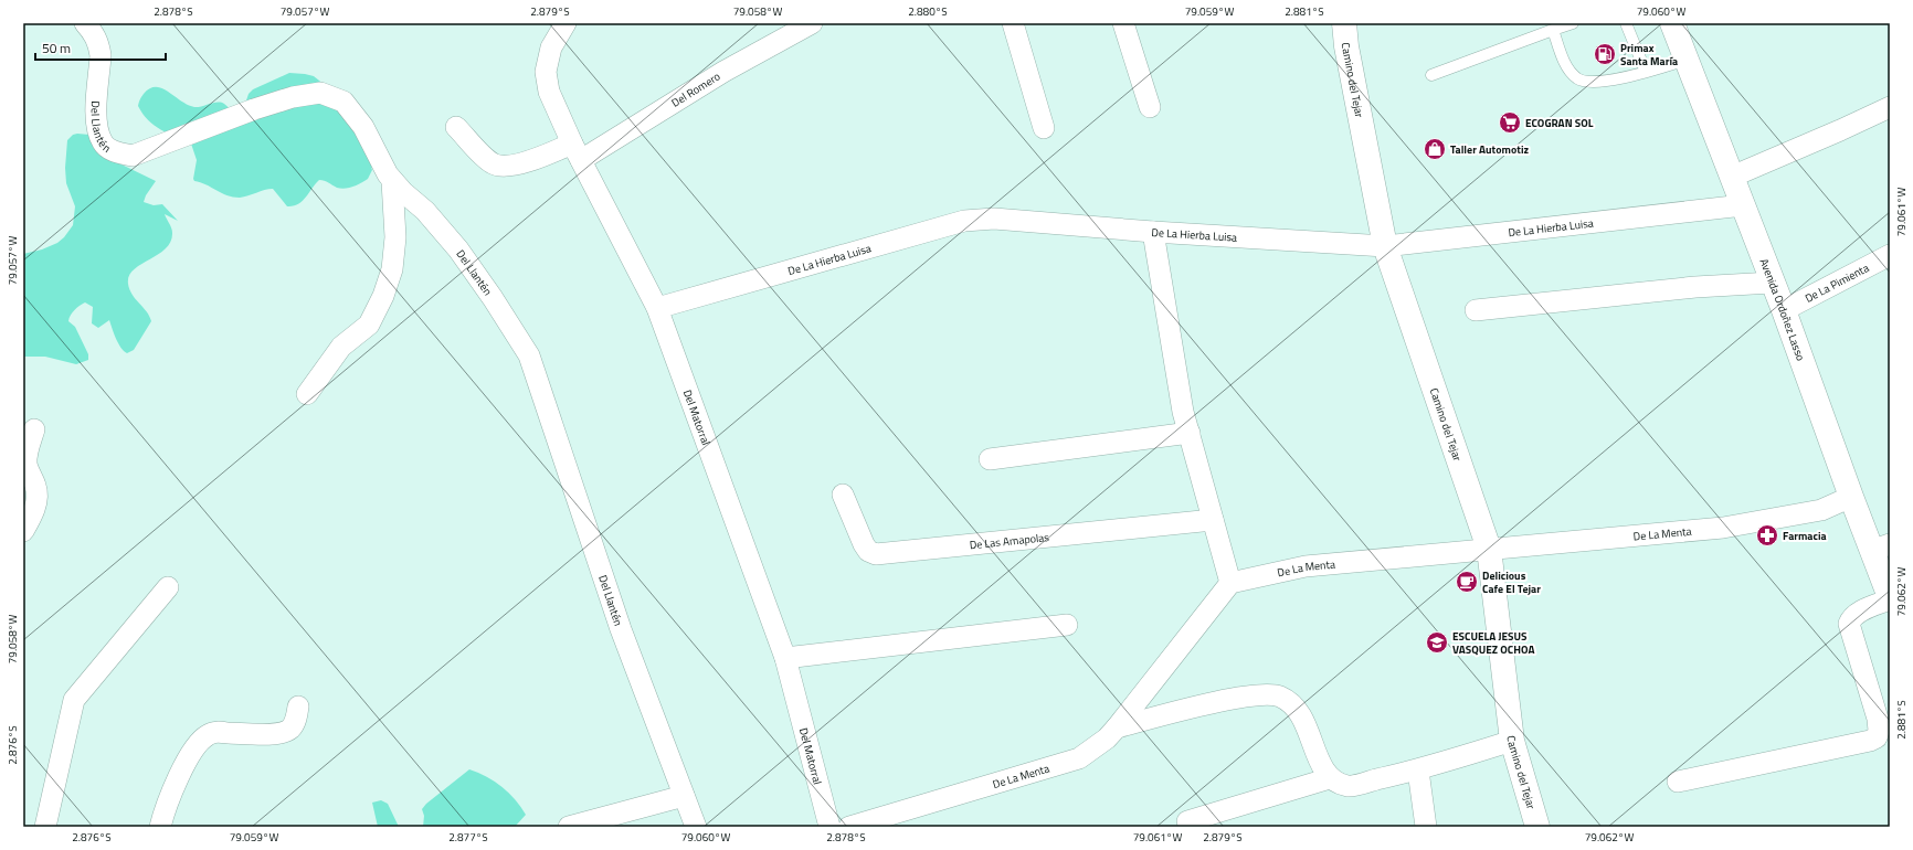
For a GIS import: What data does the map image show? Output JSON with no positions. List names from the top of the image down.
{
  "streets": {
    "street": [
      "Camino del Tejar",
      "Del Romero",
      "Del Llantén",
      "De La Hierba Luisa",
      "De La Pimienta",
      "Avenida Ordoñez Lasso",
      "Del Matorral",
      "De La Menta",
      "De Las Amapolas"
    ]
  },
  "crossings": [
    ["Camino del Tejar", "De La Hierba Luisa"],
    ["Camino del Tejar", "De La Menta"],
    ["Del Romero", "Del Matorral"],
    ["De La Hierba Luisa", "Avenida Ordoñez Lasso"],
    ["De La Hierba Luisa", "Del Matorral"],
    ["De La Pimienta", "Avenida Ordoñez Lasso"],
    ["Avenida Ordoñez Lasso", "De La Menta"]
  ],
  "places": {
    "fuel station": ["Primax Santa María"],
    "supermarket": ["ECOGRAN SOL"],
    "shop": ["Taller Automotiz"],
    "pharmacy": ["Farmacia"],
    "cafe": ["Delicious Cafe El Tejar"],
    "school or university": ["ESCUELA JESUS VASQUEZ OCHOA"]
  },
  "scale_bar": "50 m",
  "coordinates": [
    "2.878°S",
    "79.057°W",
    "2.879°S",
    "79.058°W",
    "2.880°S",
    "79.059°W",
    "2.881°S",
    "79.060°W",
    "79.061°W",
    "79.062°W",
    "2.876°S",
    "2.877°S"
  ]
}
